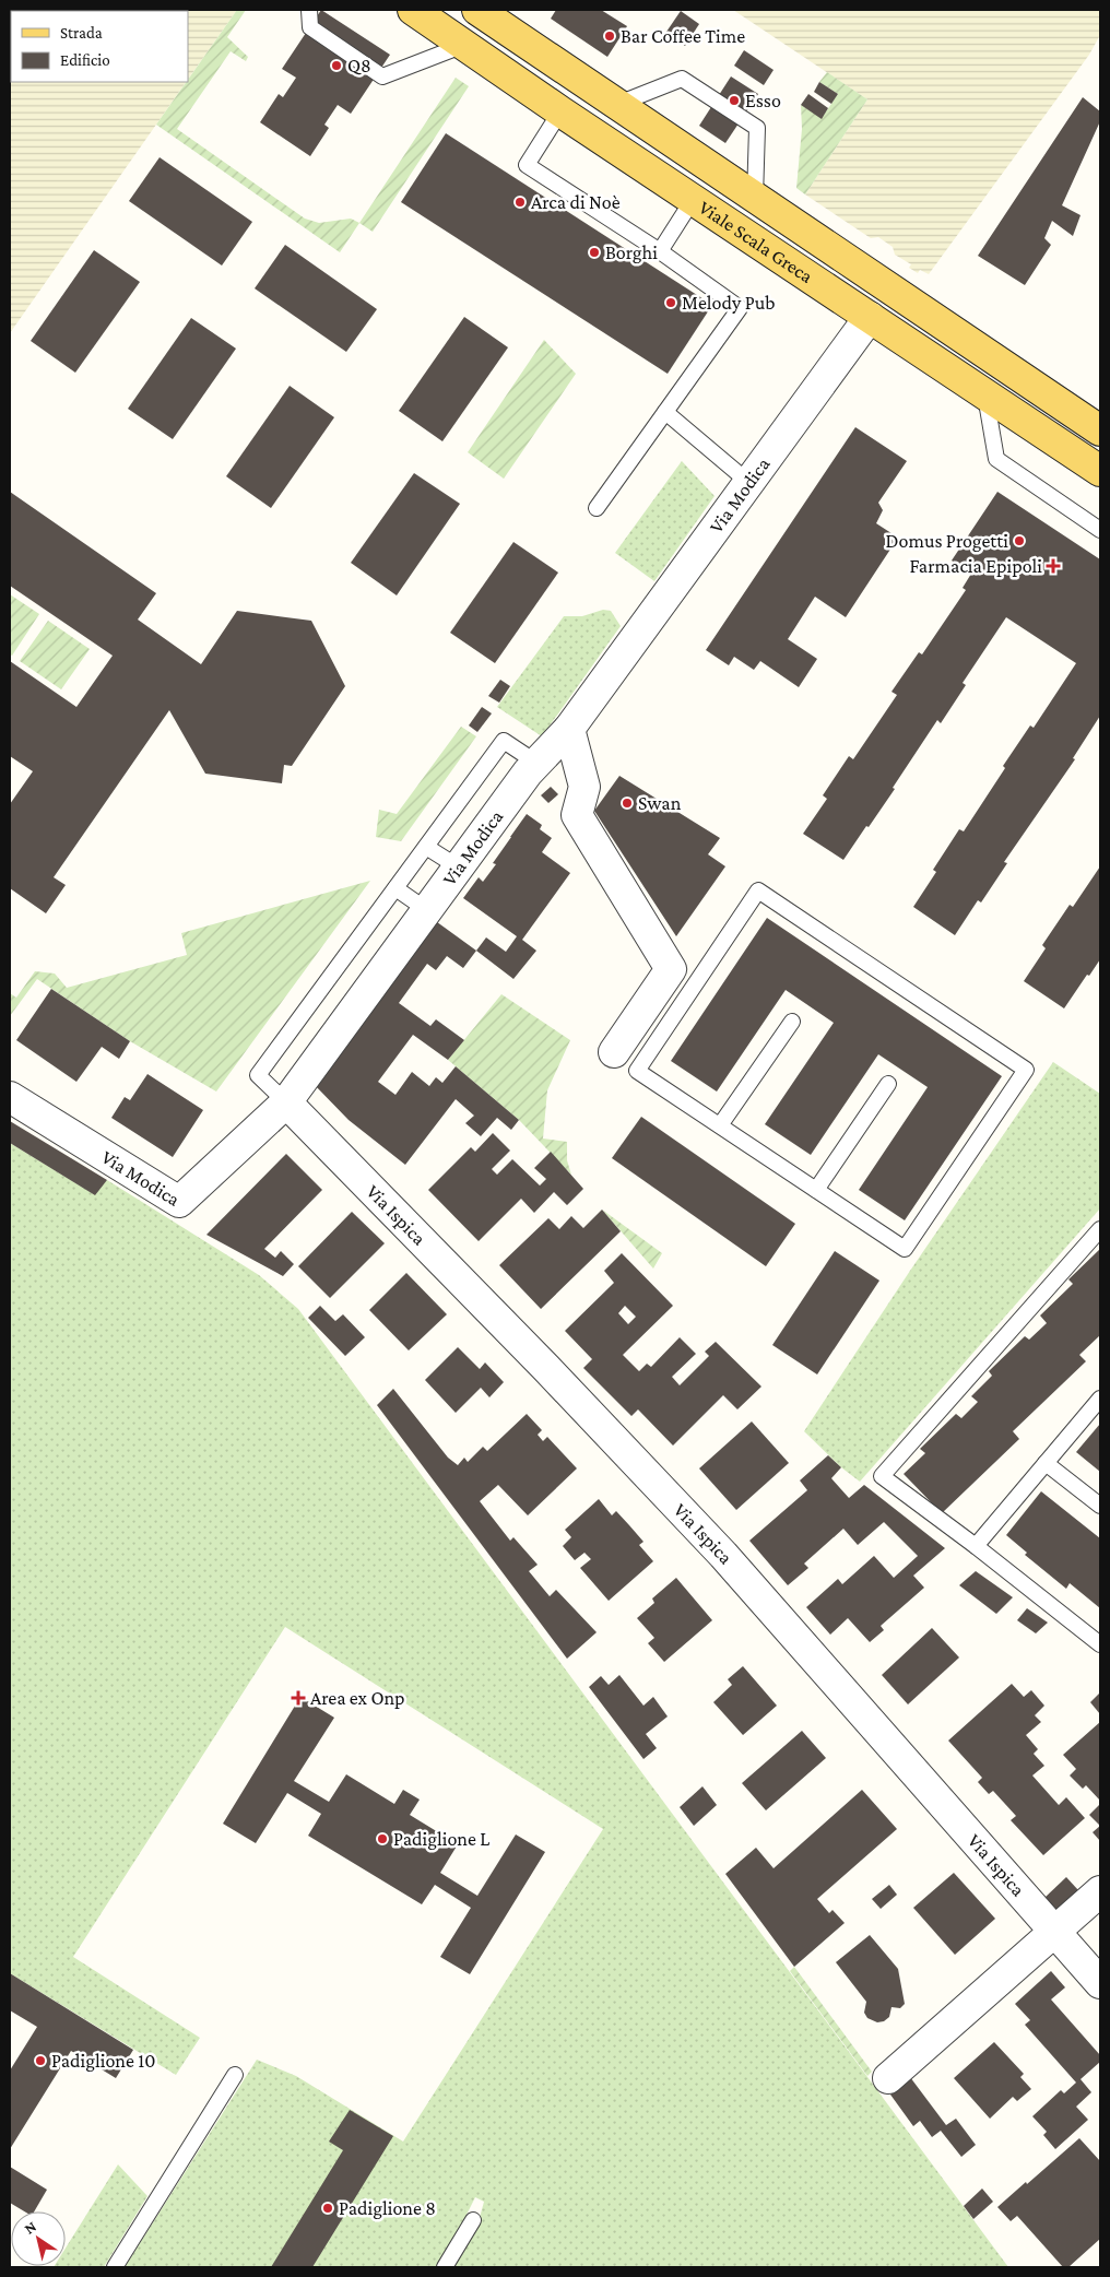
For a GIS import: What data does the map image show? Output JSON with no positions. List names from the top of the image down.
{
  "streets": {
    "main road": ["Viale Scala Greca"],
    "street": ["Via Modica", "Via Ispica"]
  },
  "crossings": [
    ["Viale Scala Greca", "Via Modica"],
    ["Via Modica", "Via Ispica"]
  ],
  "places": {
    "other": [
      "Bar Coffee Time",
      "Q8",
      "Esso",
      "Arca di Noè",
      "Borghi",
      "Melody Pub",
      "Domus Progetti",
      "Swan",
      "Padiglione L",
      "Padiglione 10",
      "Padiglione 8"
    ],
    "health": ["Farmacia Epipoli", "Area ex Onp"]
  },
  "legend": ["Strada", "Edificio"],
  "north": "top left"
}
